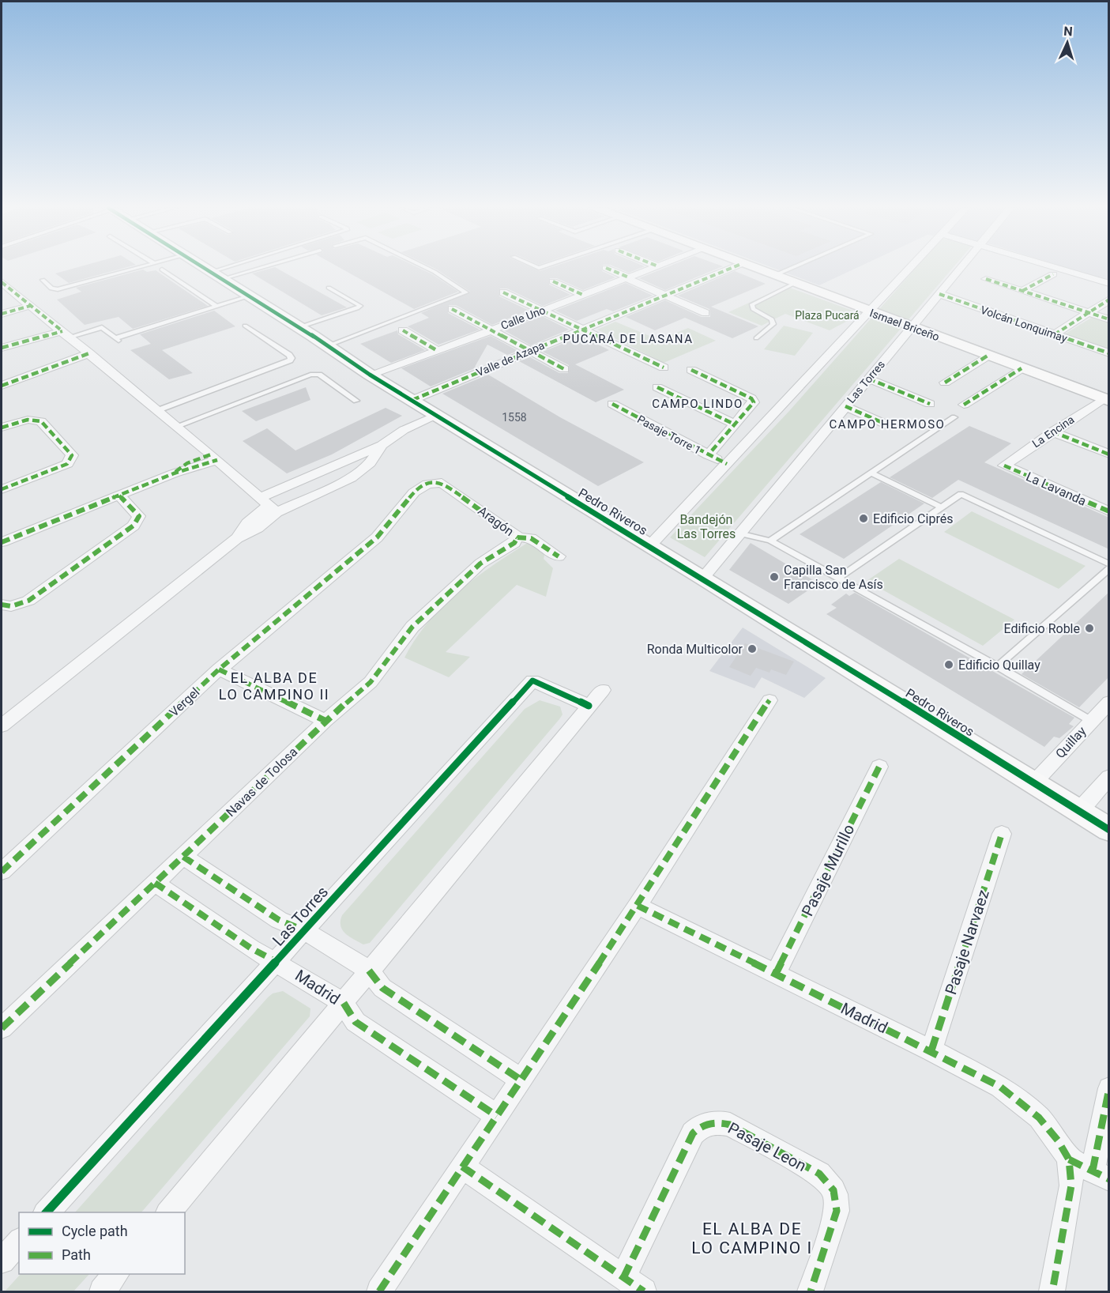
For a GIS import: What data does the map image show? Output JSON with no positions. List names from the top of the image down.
{
  "streets": {
    "street": [
      "Calle Uno",
      "Volcán Lonquimay",
      "Ismael Briceño",
      "Valle de Azapa",
      "Las Torres",
      "La Encina",
      "Pasaje Torre 1",
      "La Lavanda",
      "Pedro Riveros",
      "Aragón",
      "Vergel",
      "Quillay",
      "Navas de Tolosa",
      "Pasaje Murillo",
      "Pasaje Narvaez",
      "Madrid",
      "Pasaje Leon"
    ]
  },
  "crossings": [
    ["Calle Uno", "Pedro Riveros"],
    ["Volcán Lonquimay", "Las Torres"],
    ["Ismael Briceño", "Las Torres"],
    ["Ismael Briceño", "La Encina"],
    ["Valle de Azapa", "Pedro Riveros"],
    ["Las Torres", "Pedro Riveros"],
    ["Las Torres", "Madrid"],
    ["La Encina", "La Lavanda"],
    ["Pedro Riveros", "Quillay"],
    ["Aragón", "Vergel"],
    ["Aragón", "Navas de Tolosa"],
    ["Navas de Tolosa", "Madrid"],
    ["Pasaje Murillo", "Madrid"],
    ["Pasaje Narvaez", "Madrid"]
  ],
  "districts": [
    "PUCARÁ DE LASANA",
    "CAMPO LINDO",
    "CAMPO HERMOSO",
    "EL ALBA DE LO CAMPINO II",
    "EL ALBA DE LO CAMPINO I"
  ],
  "parks": ["Plaza Pucará", "Bandejón Las Torres"],
  "places": [
    "Edificio Ciprés",
    "Capilla San Francisco de Asís",
    "Edificio Roble",
    "Ronda Multicolor",
    "Edificio Quillay"
  ],
  "house_numbers": ["1558"],
  "legend": ["Cycle path", "Path"],
  "north": "top"
}
